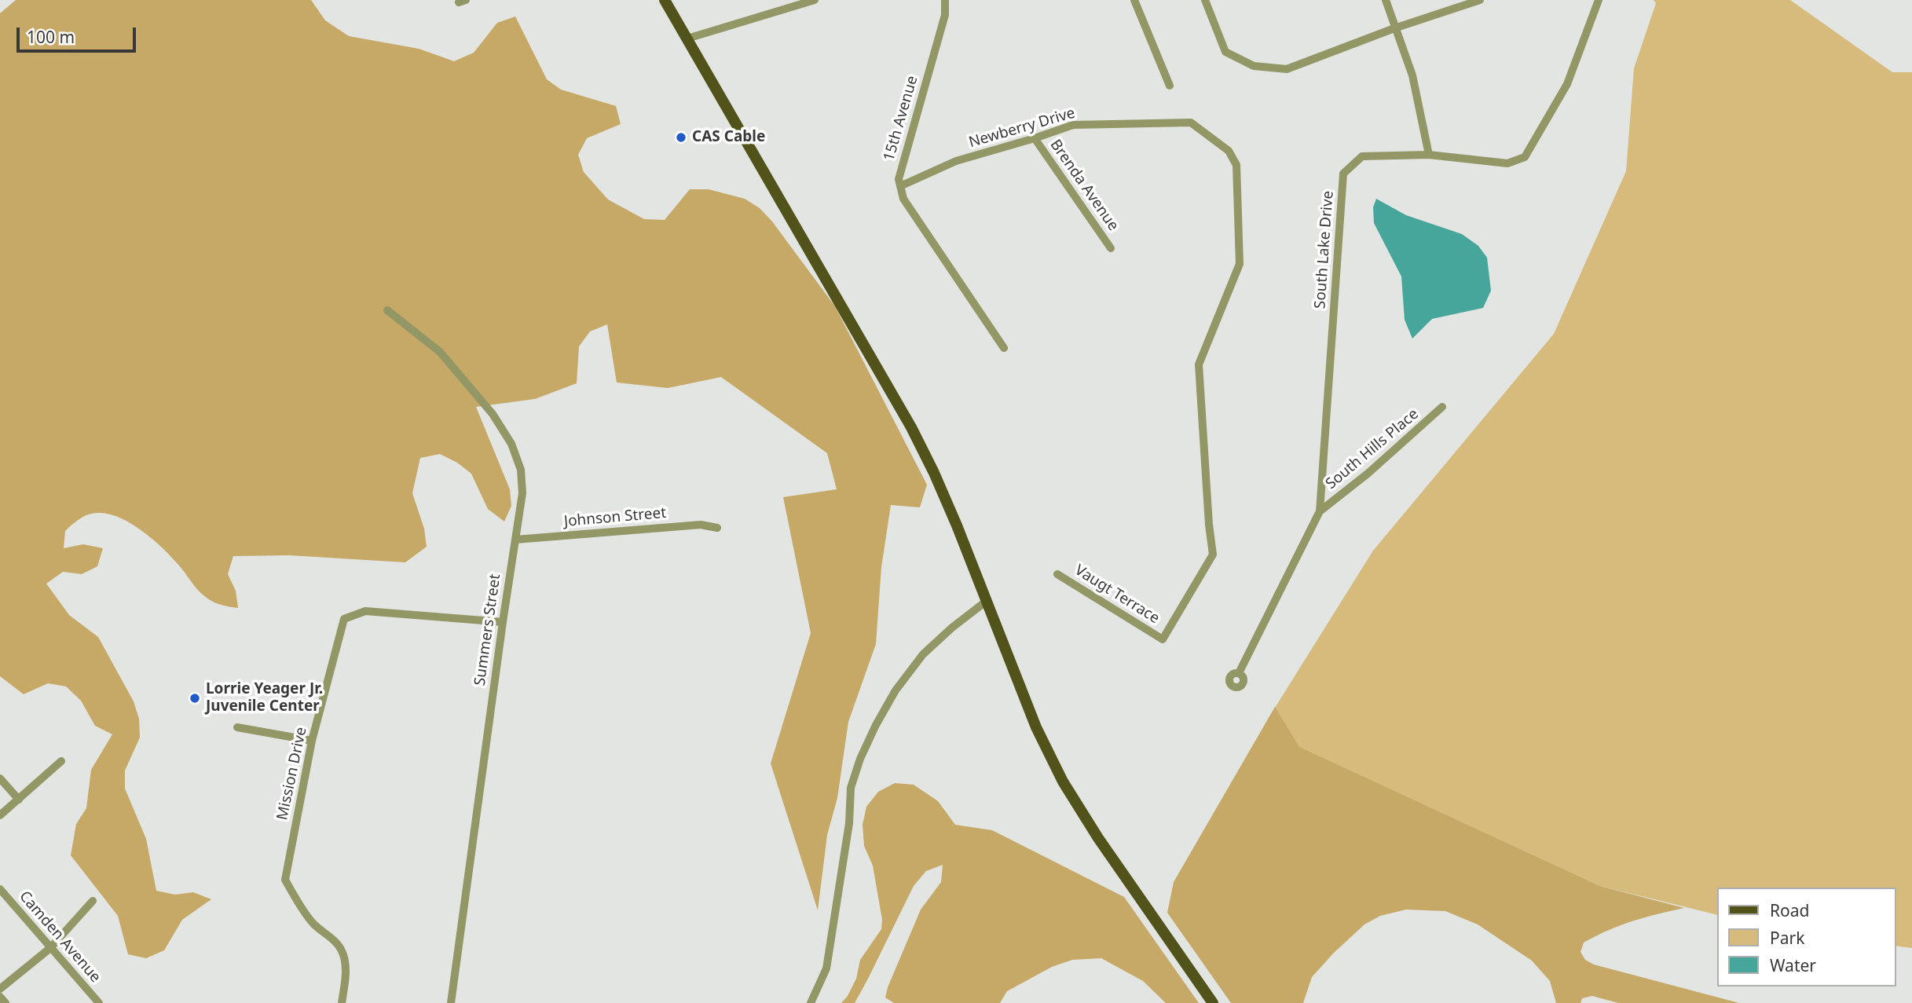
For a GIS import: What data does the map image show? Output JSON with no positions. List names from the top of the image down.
{
  "streets": {
    "street": [
      "15th Avenue",
      "Newberry Drive",
      "Brenda Avenue",
      "South Lake Drive",
      "South Hills Place",
      "Johnson Street",
      "Vaugt Terrace",
      "Summers Street",
      "Mission Drive",
      "Camden Avenue"
    ]
  },
  "crossings": [
    ["15th Avenue", "Newberry Drive"],
    ["Newberry Drive", "Brenda Avenue"],
    ["Newberry Drive", "Vaugt Terrace"],
    ["South Lake Drive", "South Hills Place"],
    ["Johnson Street", "Summers Street"],
    ["Summers Street", "Mission Drive"]
  ],
  "places": ["CAS Cable", "Lorrie Yeager Jr. Juvenile Center"],
  "legend": ["Road", "Park", "Water"],
  "scale_bar": "100 m"
}
